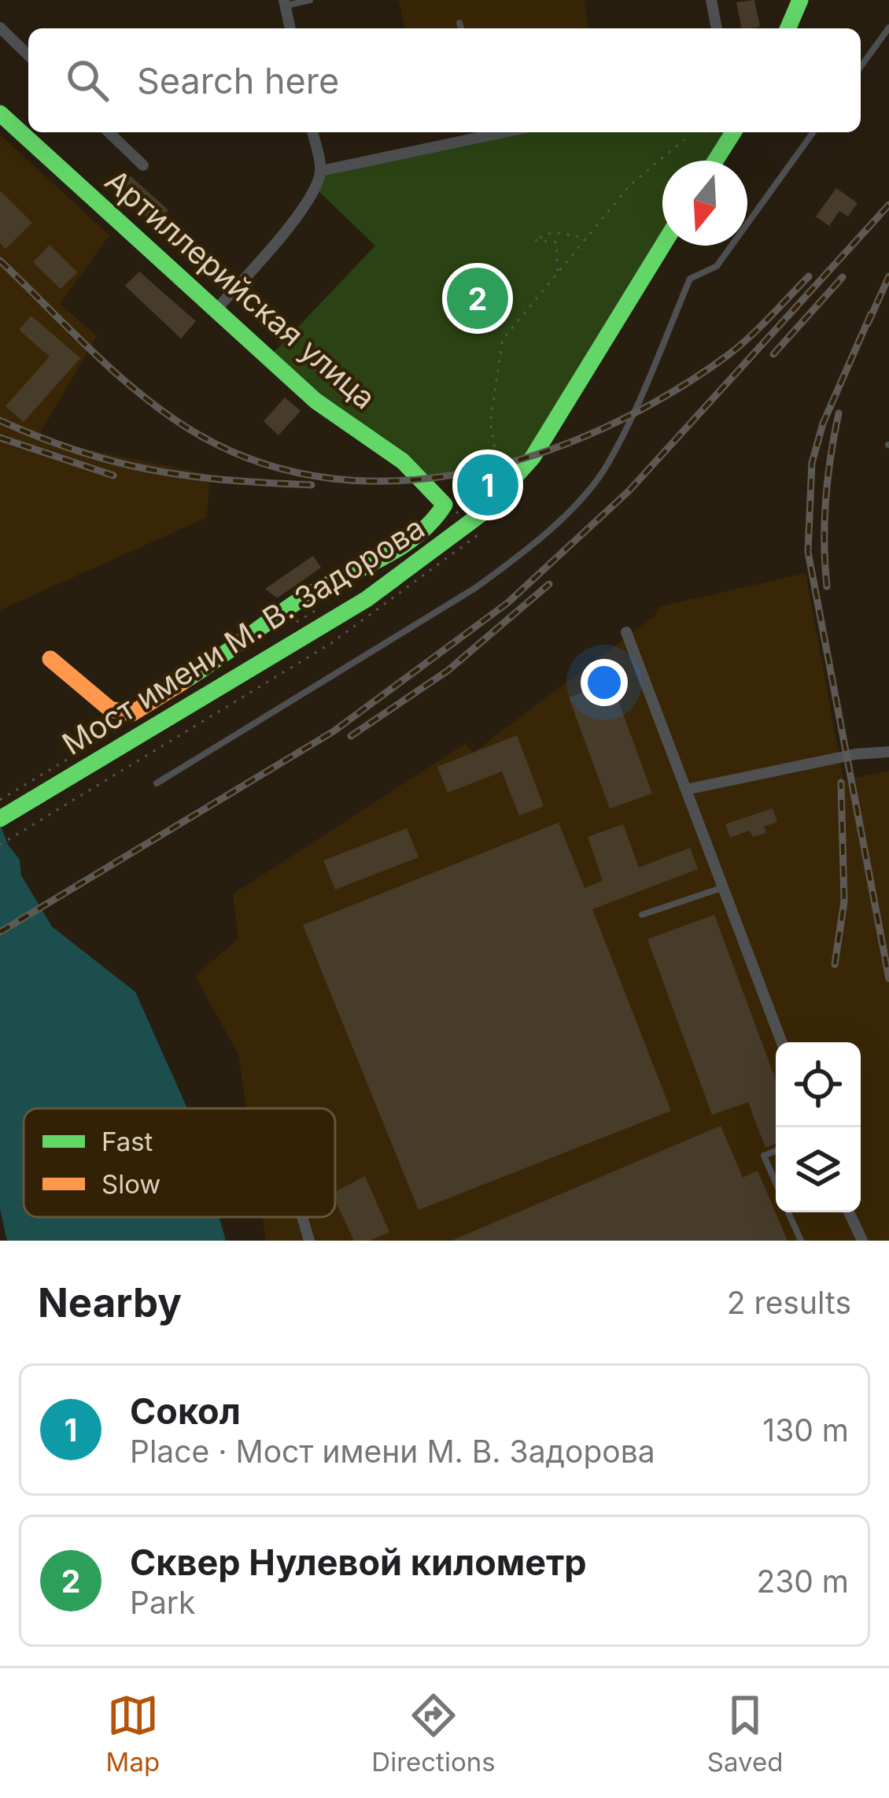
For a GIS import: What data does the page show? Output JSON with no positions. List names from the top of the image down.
{
  "streets": {
    "street": ["Артиллерийская улица", "Мост имени М. В. Задорова"]
  },
  "legend": ["Fast", "Slow"],
  "north": "bottom",
  "page": {
    "search": "Search here",
    "pins": ["2", "1"],
    "heading": ["Nearby", "2 results"],
    "list": [
      {
        "mark": "1",
        "name": "Сокол",
        "note": "Place · Мост имени М. В. Задорова",
        "value": "130 m"
      },
      {
        "mark": "2",
        "name": "Сквер Нулевой километр",
        "note": "Park",
        "value": "230 m"
      }
    ],
    "nav": ["Map", "Directions", "Saved"]
  }
}
